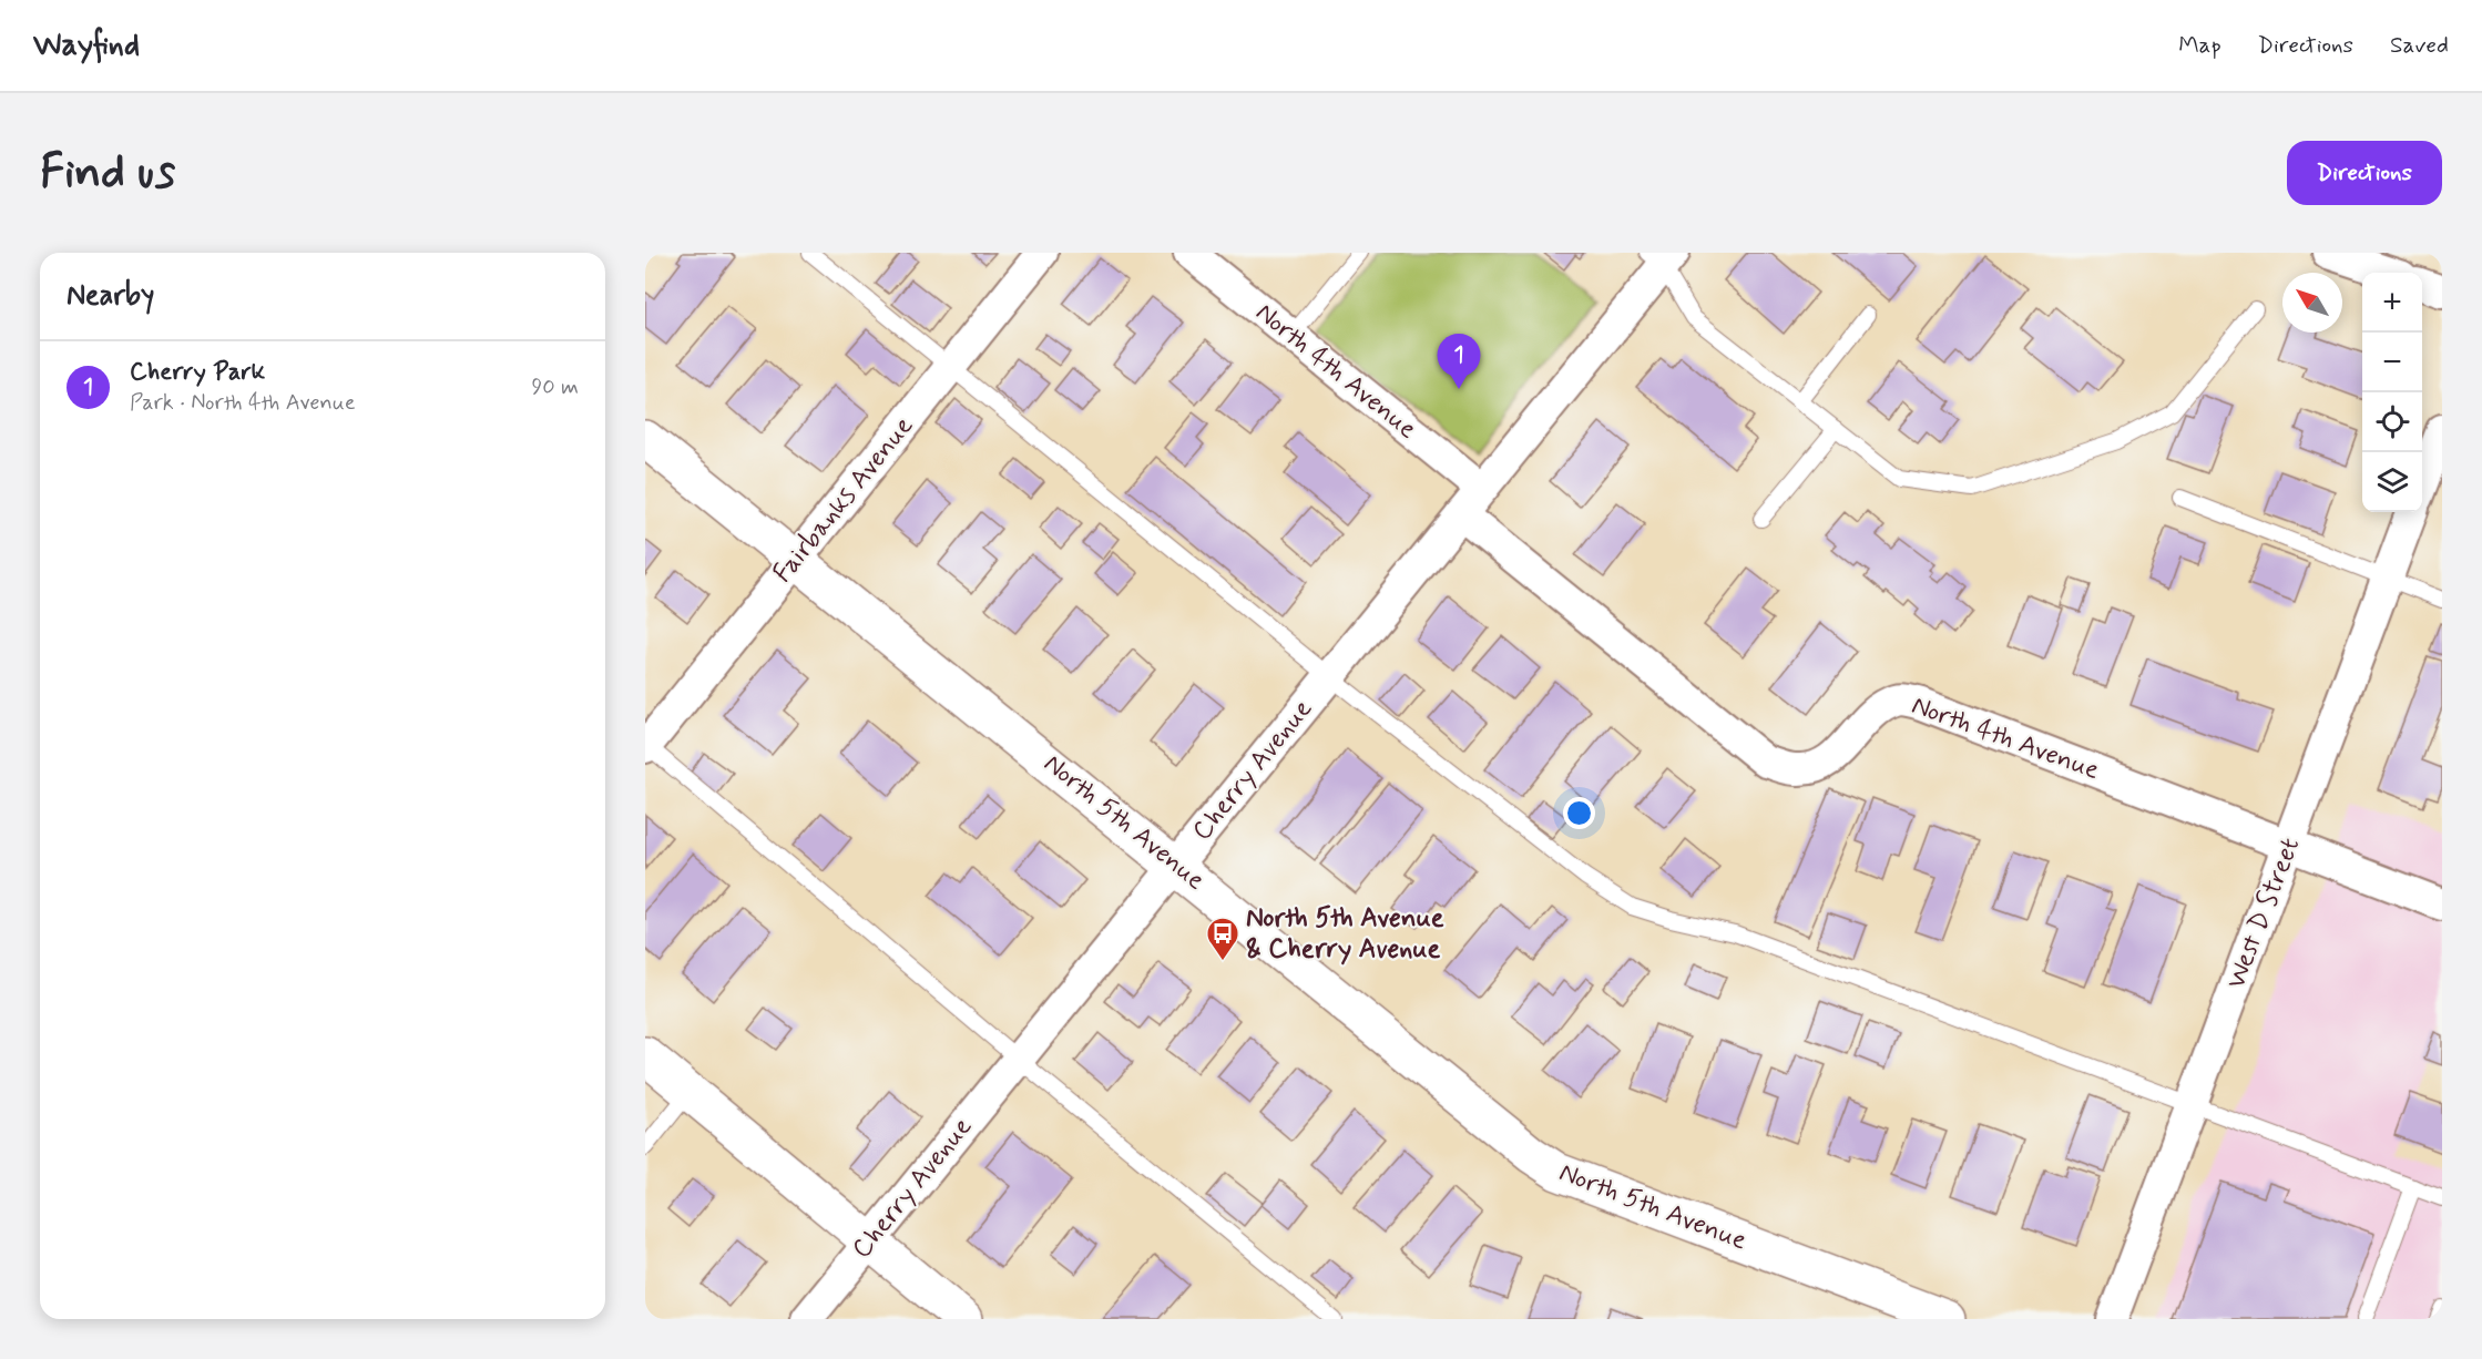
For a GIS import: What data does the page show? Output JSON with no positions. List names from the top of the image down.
{
  "streets": {
    "main road": ["North 5th Avenue"],
    "street": [
      "North 4th Avenue",
      "Fairbanks Avenue",
      "Cherry Avenue",
      "West D Street"
    ]
  },
  "crossings": [
    ["North 4th Avenue", "Cherry Avenue"],
    ["North 4th Avenue", "West D Street"],
    ["Fairbanks Avenue", "North 5th Avenue"],
    ["Cherry Avenue", "North 5th Avenue"]
  ],
  "places": {
    "bus stop": ["North 5th Avenue & Cherry Avenue"]
  },
  "north": "top left",
  "page": {
    "header": "Wayfind",
    "nav": ["Map", "Directions", "Saved"],
    "buttons": "Directions",
    "title": "Find us",
    "heading": "Nearby",
    "map_buttons": ["+", "−"],
    "pins": "1",
    "list": [
      {
        "mark": "1",
        "name": "Cherry Park",
        "note": "Park · North 4th Avenue",
        "value": "90 m"
      }
    ]
  }
}
